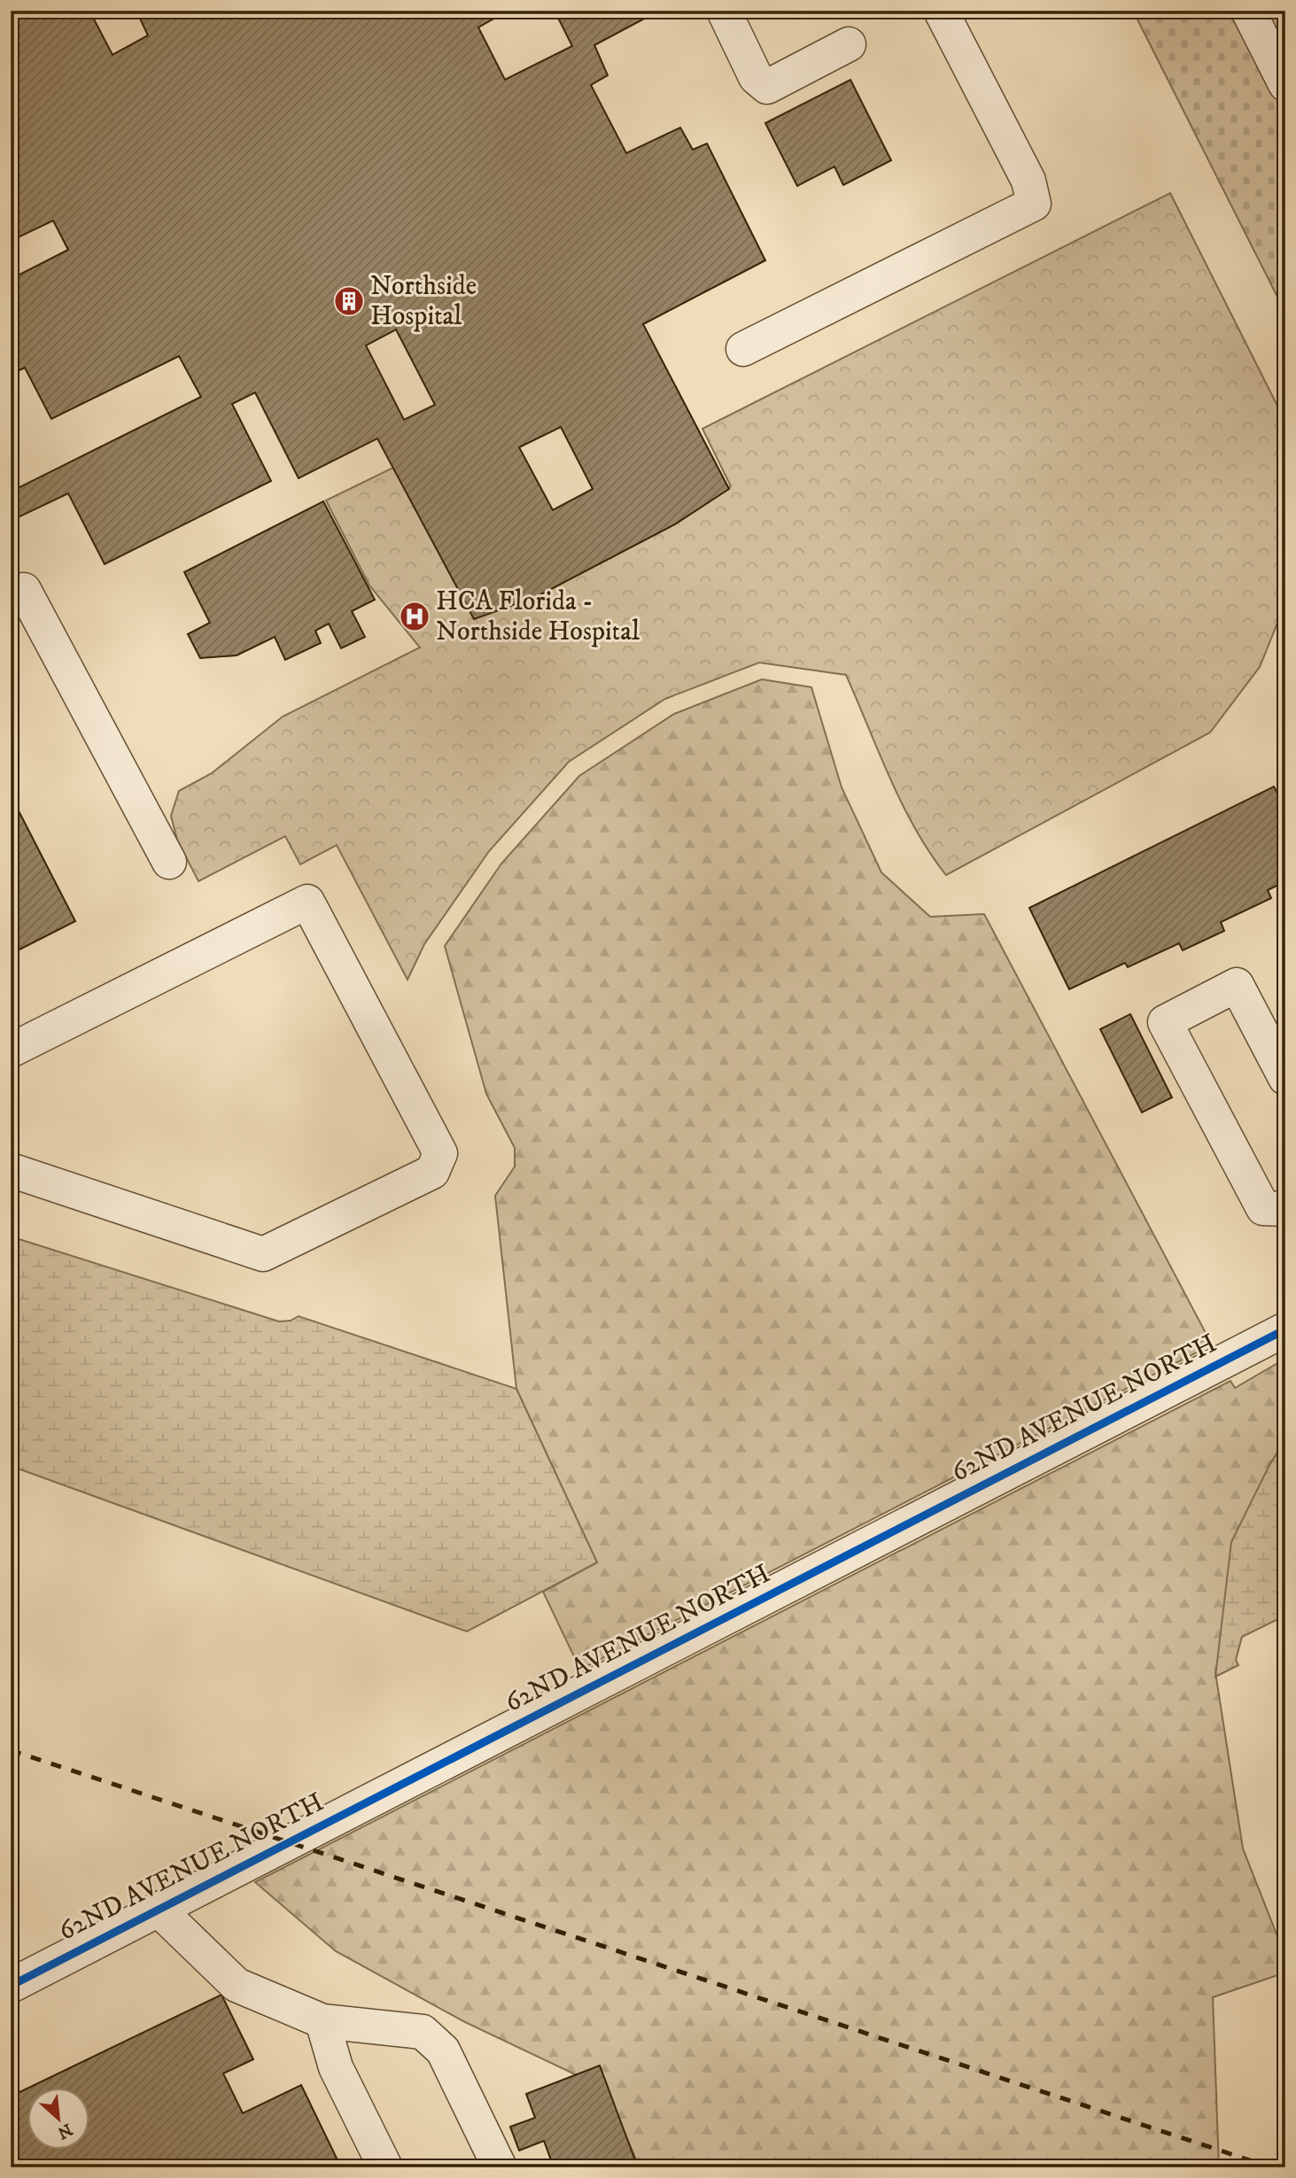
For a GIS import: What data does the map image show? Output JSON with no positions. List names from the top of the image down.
{
  "streets": {
    "street": ["62ND AVENUE NORTH"]
  },
  "places": {
    "building": ["Northside Hospital"],
    "hospital": ["HCA Florida - Northside Hospital"]
  },
  "north": "bottom right"
}
